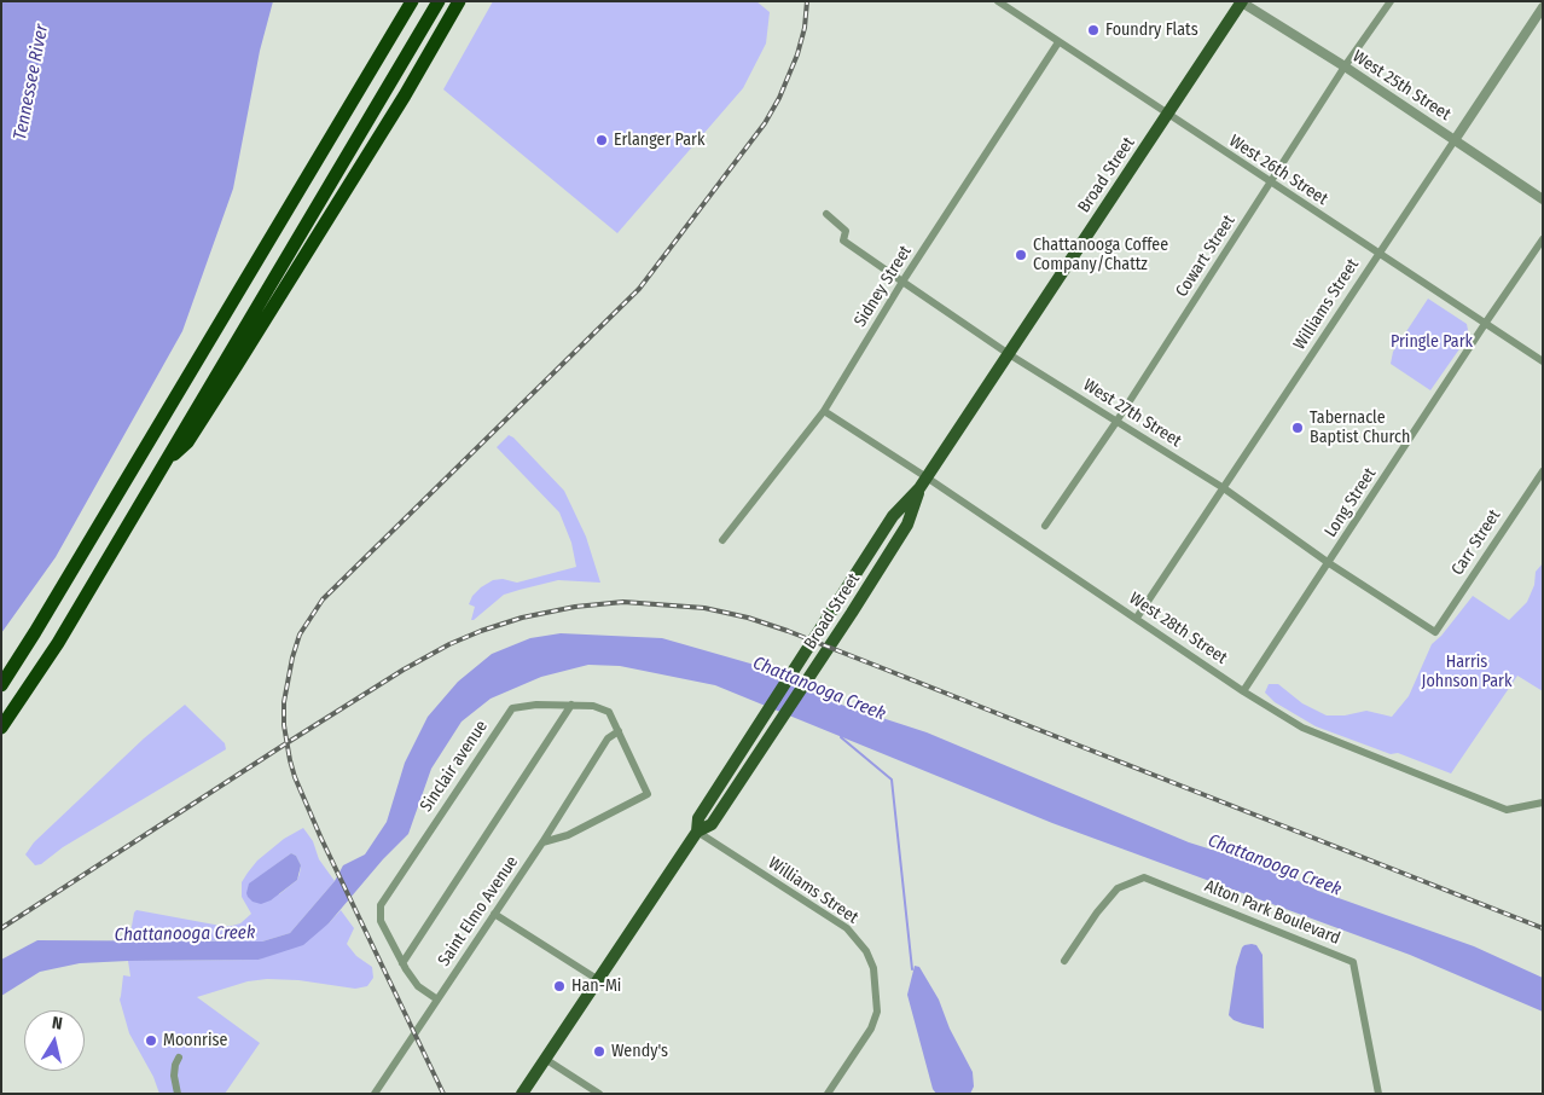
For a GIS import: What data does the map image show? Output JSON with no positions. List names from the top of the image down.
{
  "streets": {
    "main road": ["Broad Street"],
    "street": [
      "West 25th Street",
      "West 26th Street",
      "Cowart Street",
      "Sidney Street",
      "Williams Street",
      "West 27th Street",
      "Long Street",
      "Carr Street",
      "West 28th Street",
      "Sinclair avenue",
      "Saint Elmo Avenue",
      "Alton Park Boulevard"
    ]
  },
  "crossings": [
    ["West 25th Street", "Broad Street"],
    ["West 25th Street", "Cowart Street"],
    ["West 25th Street", "Williams Street"],
    ["West 26th Street", "Broad Street"],
    ["West 26th Street", "Cowart Street"],
    ["West 26th Street", "Sidney Street"],
    ["West 26th Street", "Williams Street"],
    ["West 26th Street", "Long Street"],
    ["Broad Street", "Williams Street"],
    ["Broad Street", "West 27th Street"],
    ["Broad Street", "West 28th Street"],
    ["Cowart Street", "West 27th Street"],
    ["Sidney Street", "West 27th Street"],
    ["Sidney Street", "West 28th Street"],
    ["Williams Street", "West 27th Street"],
    ["Williams Street", "West 28th Street"],
    ["West 27th Street", "Long Street"],
    ["West 27th Street", "Carr Street"],
    ["Long Street", "West 28th Street"],
    ["Sinclair avenue", "Saint Elmo Avenue"]
  ],
  "water": ["Tennessee River", "Chattanooga Creek"],
  "parks": ["Pringle Park", "Harris Johnson Park"],
  "places": [
    "Foundry Flats",
    "Erlanger Park",
    "Chattanooga Coffee Company/Chattz",
    "Tabernacle Baptist Church",
    "Han-Mi",
    "Moonrise",
    "Wendy's"
  ],
  "north": "top"
}
